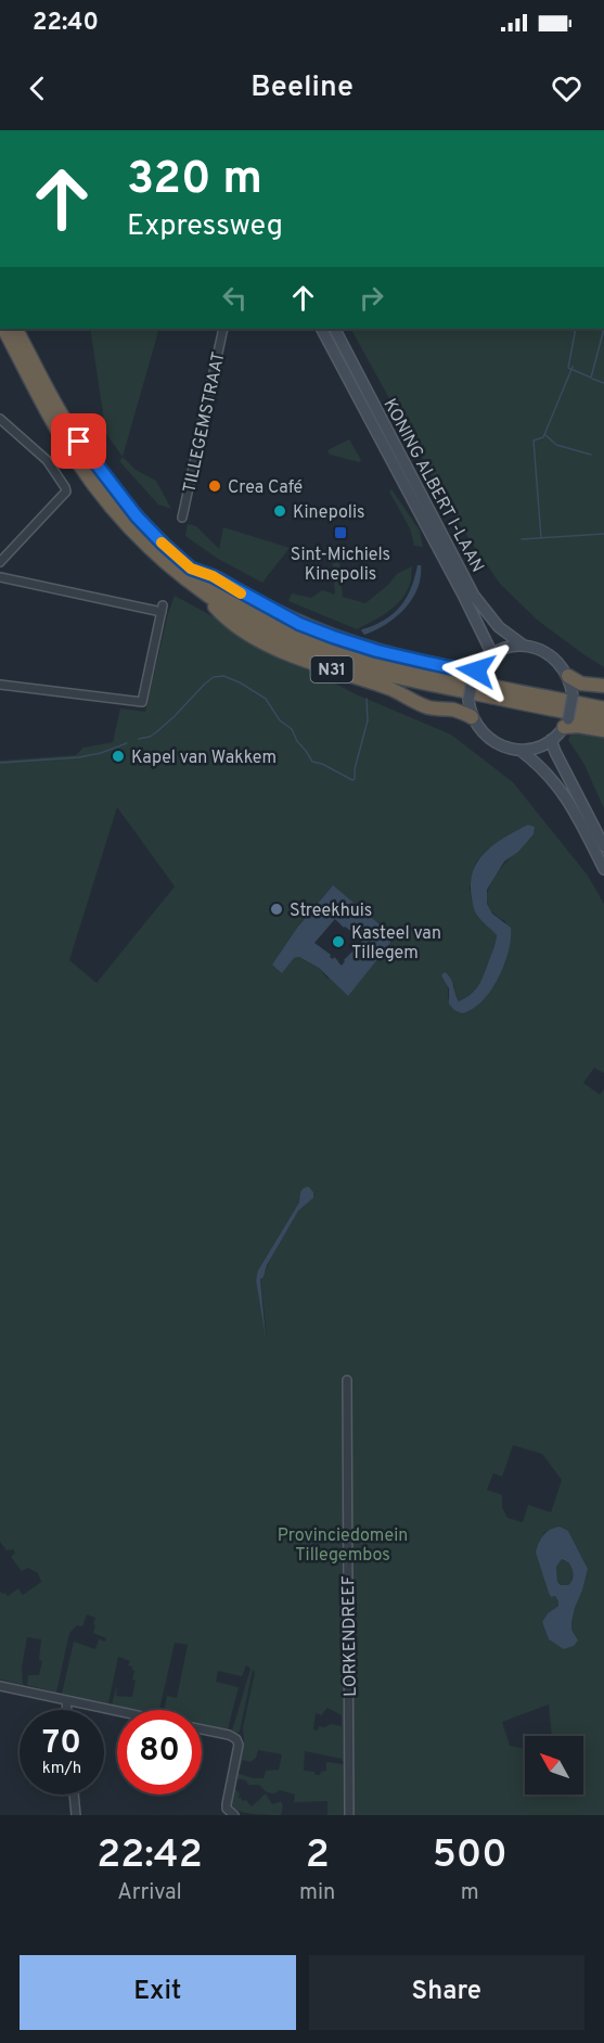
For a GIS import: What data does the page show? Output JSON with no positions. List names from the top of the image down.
{
  "streets": {
    "highway": ["N31"],
    "main road": ["KONING ALBERT I-LAAN"],
    "street": ["TILLEGEMSTRAAT", "LORKENDREEF"]
  },
  "crossings": [
    ["KONING ALBERT I-LAAN", "N31"]
  ],
  "parks": ["Provinciedomein Tillegembos"],
  "places": {
    "other": [
      "Crea Café",
      "Kinepolis",
      "Kapel van Wakkem",
      "Streekhuis",
      "Kasteel van Tillegem"
    ],
    "transit": ["Sint-Michiels Kinepolis"]
  },
  "north": "top left",
  "page": {
    "status": "22:40",
    "header": "Beeline",
    "turn": ["320 m", "Expressweg"],
    "speed": "70 km/h",
    "limit": "80",
    "eta": [
      "22:42",
      "Arrival",
      "2",
      "min",
      "500",
      "m"
    ],
    "buttons": ["Exit", "Share"]
  }
}
